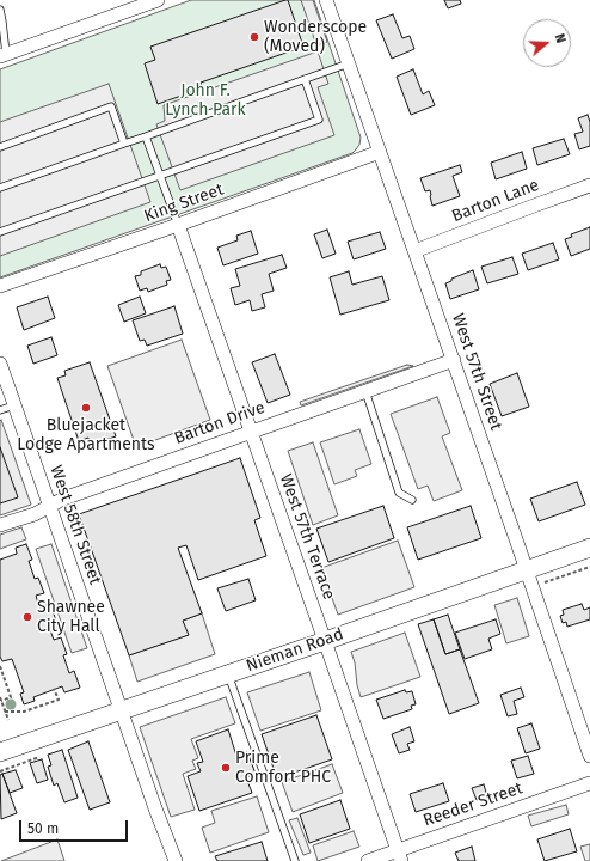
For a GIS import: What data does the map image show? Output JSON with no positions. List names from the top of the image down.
{
  "streets": {
    "main road": ["Nieman Road"],
    "street": [
      "Barton Lane",
      "King Street",
      "West 57th Street",
      "Barton Drive",
      "West 58th Street",
      "West 57th Terrace",
      "Reeder Street"
    ]
  },
  "crossings": [
    ["Barton Lane", "West 57th Street"],
    ["King Street", "West 57th Street"],
    ["King Street", "West 57th Terrace"],
    ["West 57th Street", "Barton Drive"],
    ["West 57th Street", "Nieman Road"],
    ["Barton Drive", "West 58th Street"],
    ["Barton Drive", "West 57th Terrace"],
    ["West 58th Street", "Nieman Road"],
    ["West 57th Terrace", "Nieman Road"],
    ["West 57th Terrace", "Reeder Street"]
  ],
  "parks": ["John F. Lynch Park"],
  "places": [
    "Wonderscope (Moved)",
    "Bluejacket Lodge Apartments",
    "Shawnee City Hall",
    "Prime Comfort PHC"
  ],
  "scale_bar": "50 m",
  "north": "right"
}
